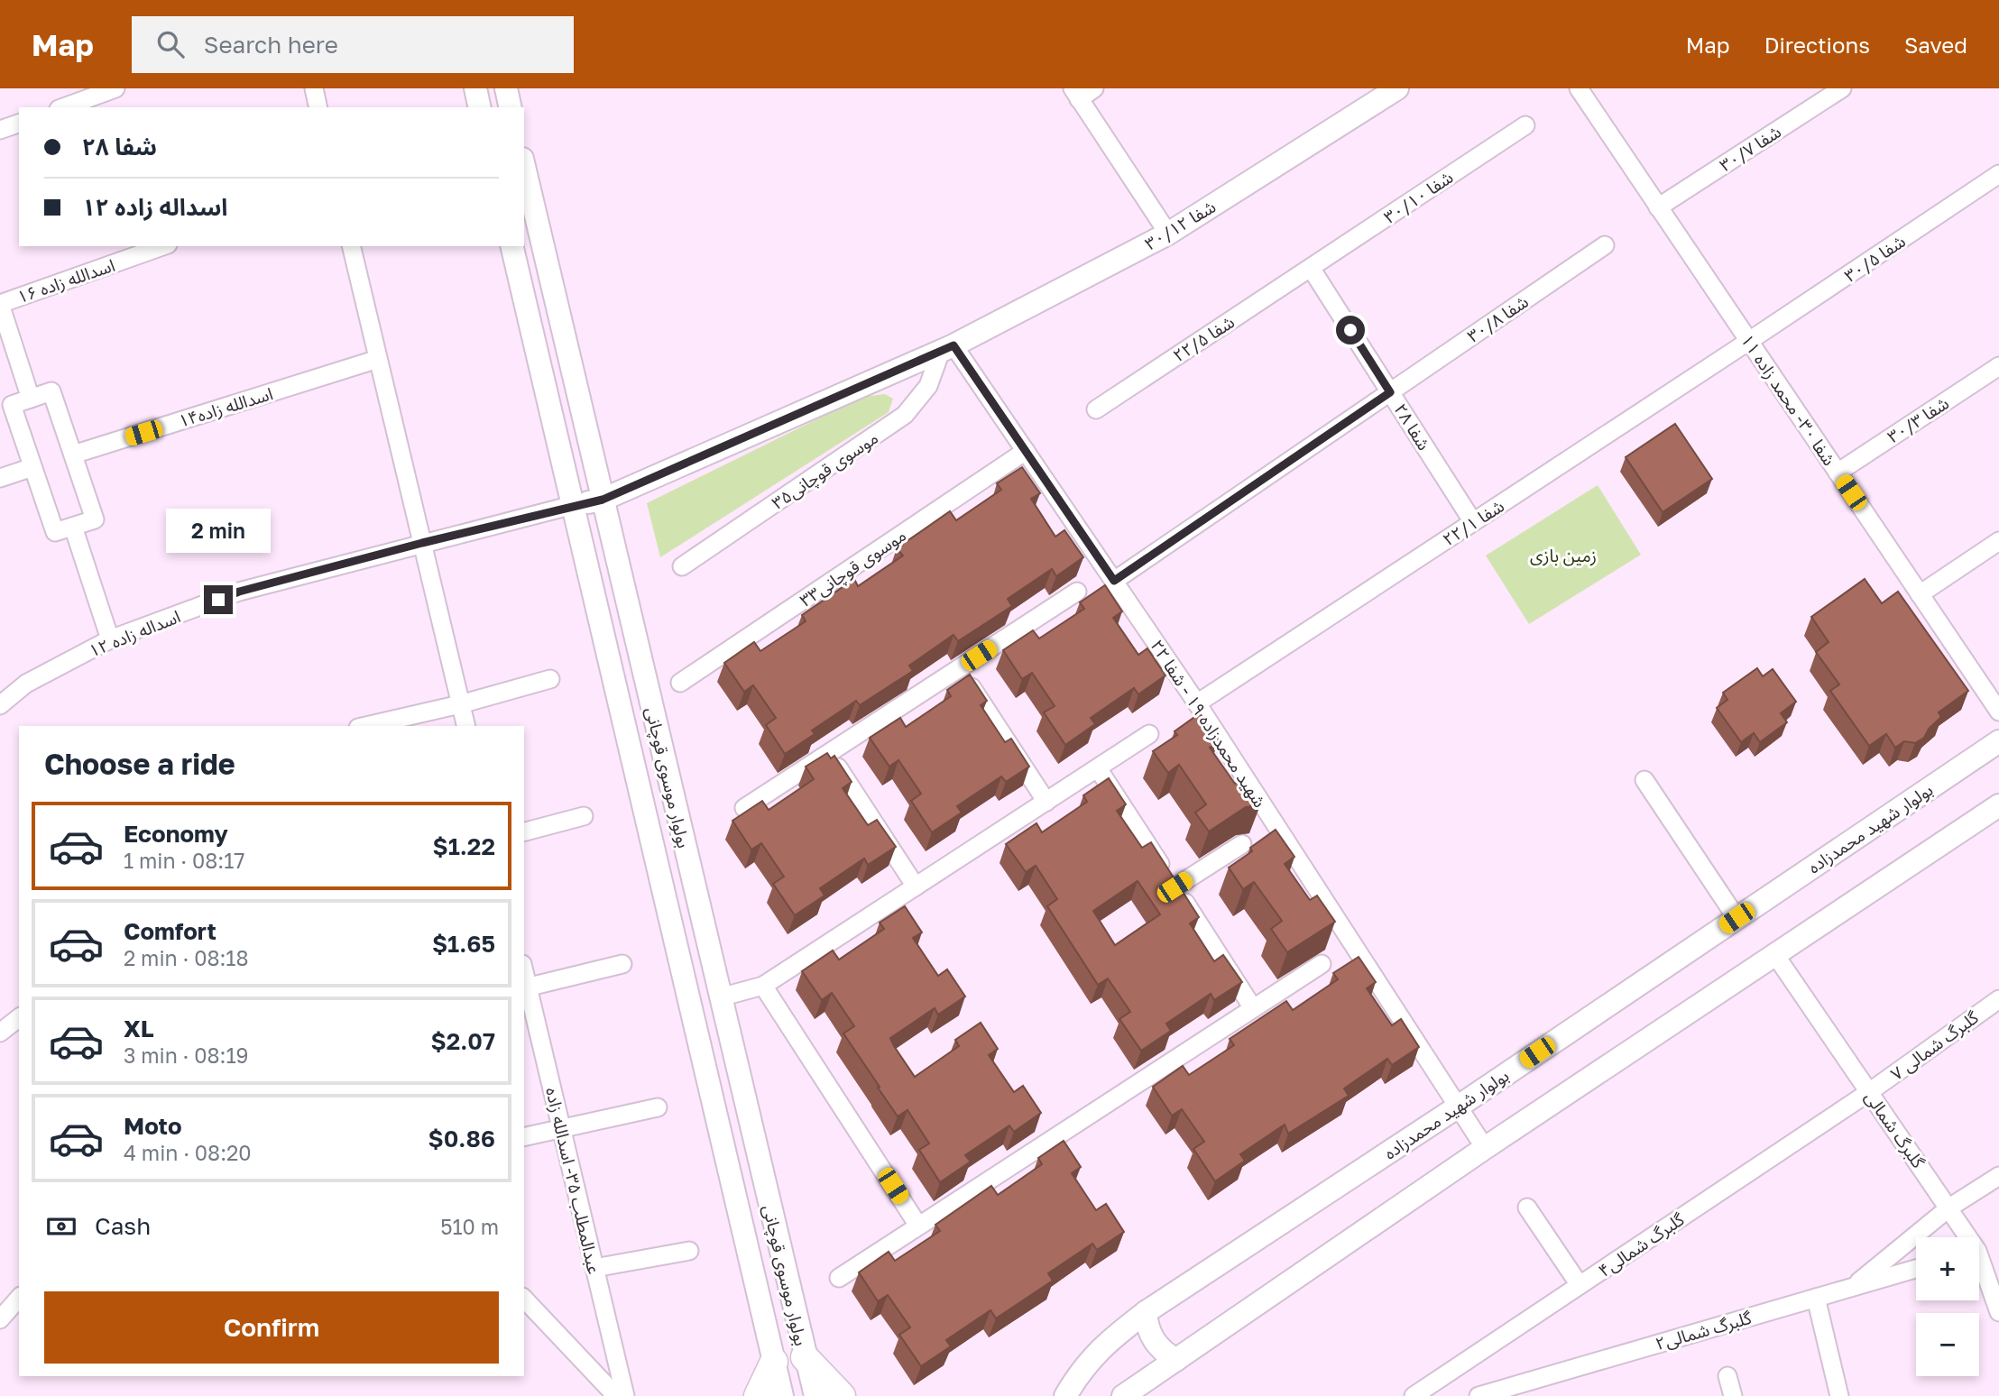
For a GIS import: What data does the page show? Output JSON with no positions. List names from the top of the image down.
{
  "streets": {
    "street": [
      "۳۰/۷ شفا",
      "شفا ۳۰/۱۰",
      "شفا ۳۰/۱۲",
      "۳۰/۵ شفا",
      "اسدالله زاده ۱۶",
      "شفا ۳۰/۸",
      "شفا ۲۲/۵",
      "شفا ۳۰- محمد زاده ۱۱",
      "اسدالله زاده۱۴",
      "۳۰/۳ شفا",
      "شفا ۲۸",
      "موسوی قوچانی۳۵",
      "۲۲/۱ شفا",
      "موسوی قوچانی۳۳",
      "اسداله زاده ۱۲",
      "شهید محمدزاده ۱۹ - شفا ۲۲",
      "بولوار موسوی قوچانی",
      "بولوار شهید محمدزاده",
      "گلبرگ شمالی ۷",
      "گلبرگ شمالی",
      "عبدالمطلب ۳۵- اسدالله زاده",
      "گلبرگ شمالی۴",
      "گلبرگ شمالی۲"
    ]
  },
  "crossings": [
    ["۳۰/۷ شفا", "شفا ۳۰- محمد زاده ۱۱"],
    ["شفا ۳۰/۱۰", "شفا ۲۲/۵"],
    ["شفا ۳۰/۱۰", "شفا ۲۸"],
    ["شفا ۳۰/۱۲", "موسوی قوچانی۳۵"],
    ["شفا ۳۰/۱۲", "شهید محمدزاده ۱۹ - شفا ۲۲"],
    ["۳۰/۵ شفا", "شفا ۳۰- محمد زاده ۱۱"],
    ["۳۰/۵ شفا", "۲۲/۱ شفا"],
    ["شفا ۳۰/۸", "شفا ۲۸"],
    ["شفا ۳۰/۸", "شهید محمدزاده ۱۹ - شفا ۲۲"],
    ["شفا ۲۲/۵", "شفا ۲۸"],
    ["شفا ۳۰- محمد زاده ۱۱", "۳۰/۳ شفا"],
    ["شفا ۳۰- محمد زاده ۱۱", "۲۲/۱ شفا"],
    ["شفا ۲۸", "۲۲/۱ شفا"],
    ["موسوی قوچانی۳۵", "شهید محمدزاده ۱۹ - شفا ۲۲"],
    ["۲۲/۱ شفا", "شهید محمدزاده ۱۹ - شفا ۲۲"],
    ["موسوی قوچانی۳۳", "شهید محمدزاده ۱۹ - شفا ۲۲"],
    ["اسداله زاده ۱۲", "بولوار موسوی قوچانی"],
    ["شهید محمدزاده ۱۹ - شفا ۲۲", "بولوار شهید محمدزاده"],
    ["گلبرگ شمالی ۷", "گلبرگ شمالی"],
    ["گلبرگ شمالی ۷", "گلبرگ شمالی۴"],
    ["گلبرگ شمالی", "گلبرگ شمالی۴"]
  ],
  "parks": ["زمین بازی"],
  "page": {
    "header": "Map",
    "search": "Search here",
    "nav": ["Map", "Directions", "Saved"],
    "banner": ["شفا ۲۸", "اسداله زاده ۱۲"],
    "bubble": "2 min",
    "heading": "Choose a ride",
    "list": [
      {
        "name": "Economy",
        "note": "1 min · 08:17",
        "value": "$1.22"
      },
      {
        "name": "Comfort",
        "note": "2 min · 08:18",
        "value": "$1.65"
      },
      {
        "name": "XL",
        "note": "3 min · 08:19",
        "value": "$2.07"
      },
      {
        "name": "Moto",
        "note": "4 min · 08:20",
        "value": "$0.86"
      }
    ],
    "pay": ["Cash", "510 m"],
    "map_buttons": ["+", "−"],
    "buttons": "Confirm"
  }
}
